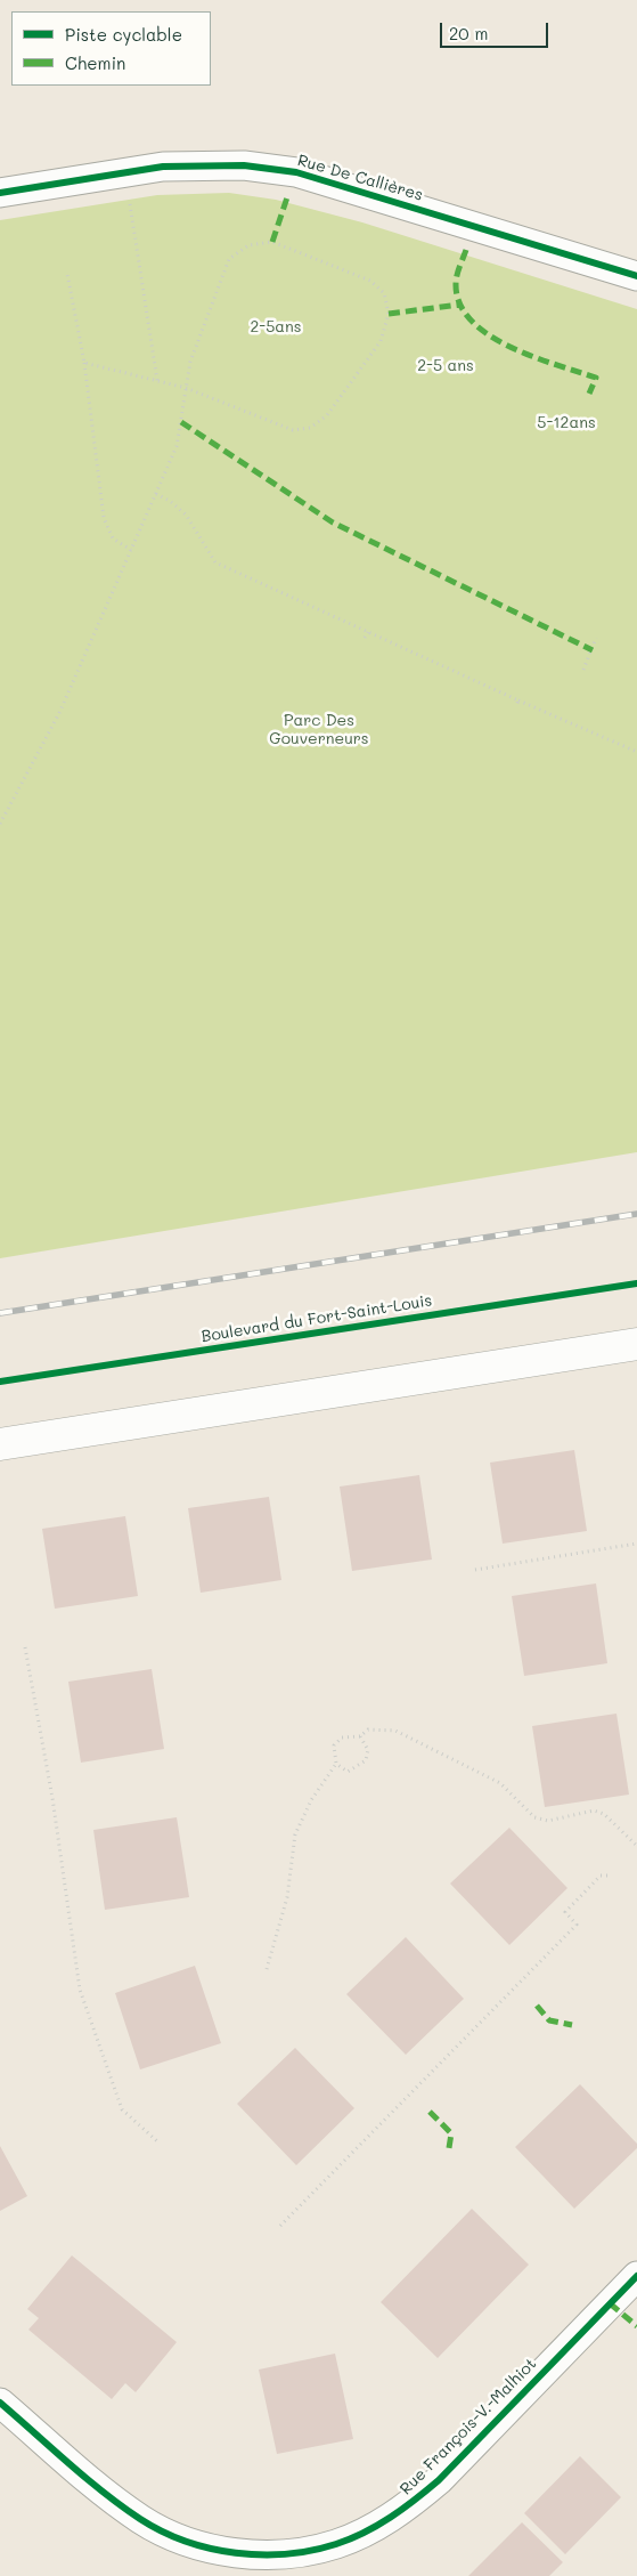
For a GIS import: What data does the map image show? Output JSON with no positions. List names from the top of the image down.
{
  "streets": {
    "street": ["Rue De Callières", "Rue François-V.-Malhiot"],
    "cycle path": ["Boulevard du Fort-Saint-Louis"]
  },
  "parks": [
    "2-5ans",
    "2-5 ans",
    "5-12ans",
    "Parc Des Gouverneurs"
  ],
  "legend": ["Piste cyclable", "Chemin"],
  "scale_bar": "20 m"
}
